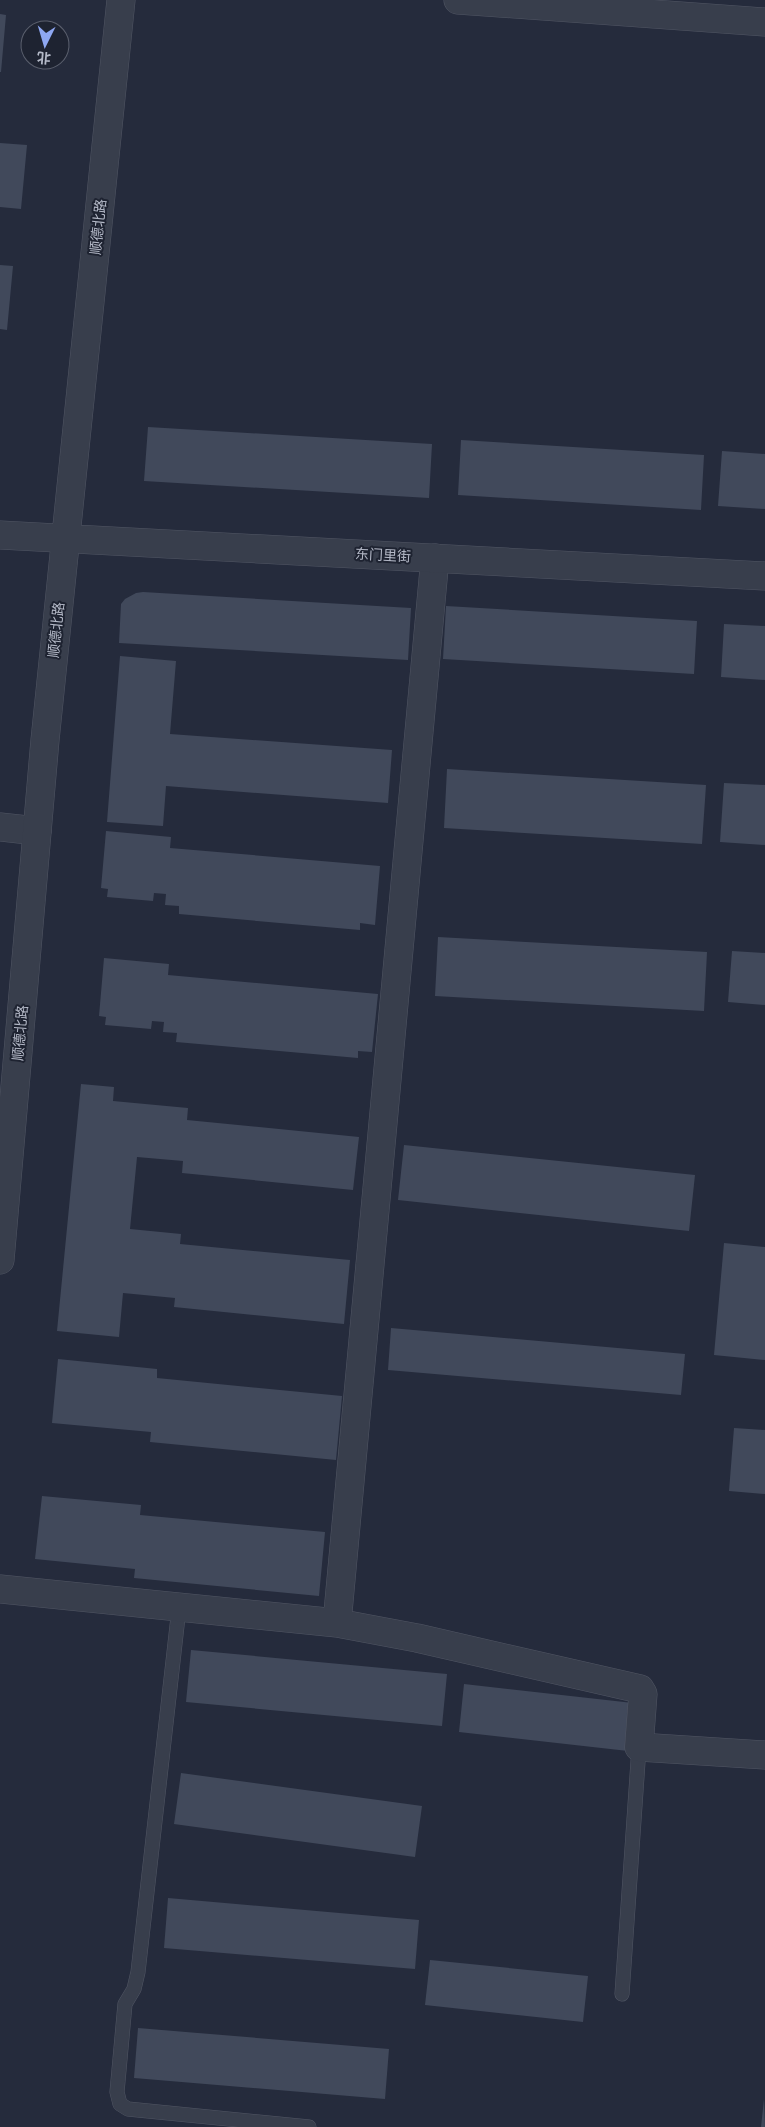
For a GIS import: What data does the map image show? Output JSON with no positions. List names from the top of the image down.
{
  "streets": {
    "street": ["顺德北路", "东门里街"]
  },
  "crossings": [
    ["顺德北路", "东门里街"]
  ],
  "north": "bottom"
}
